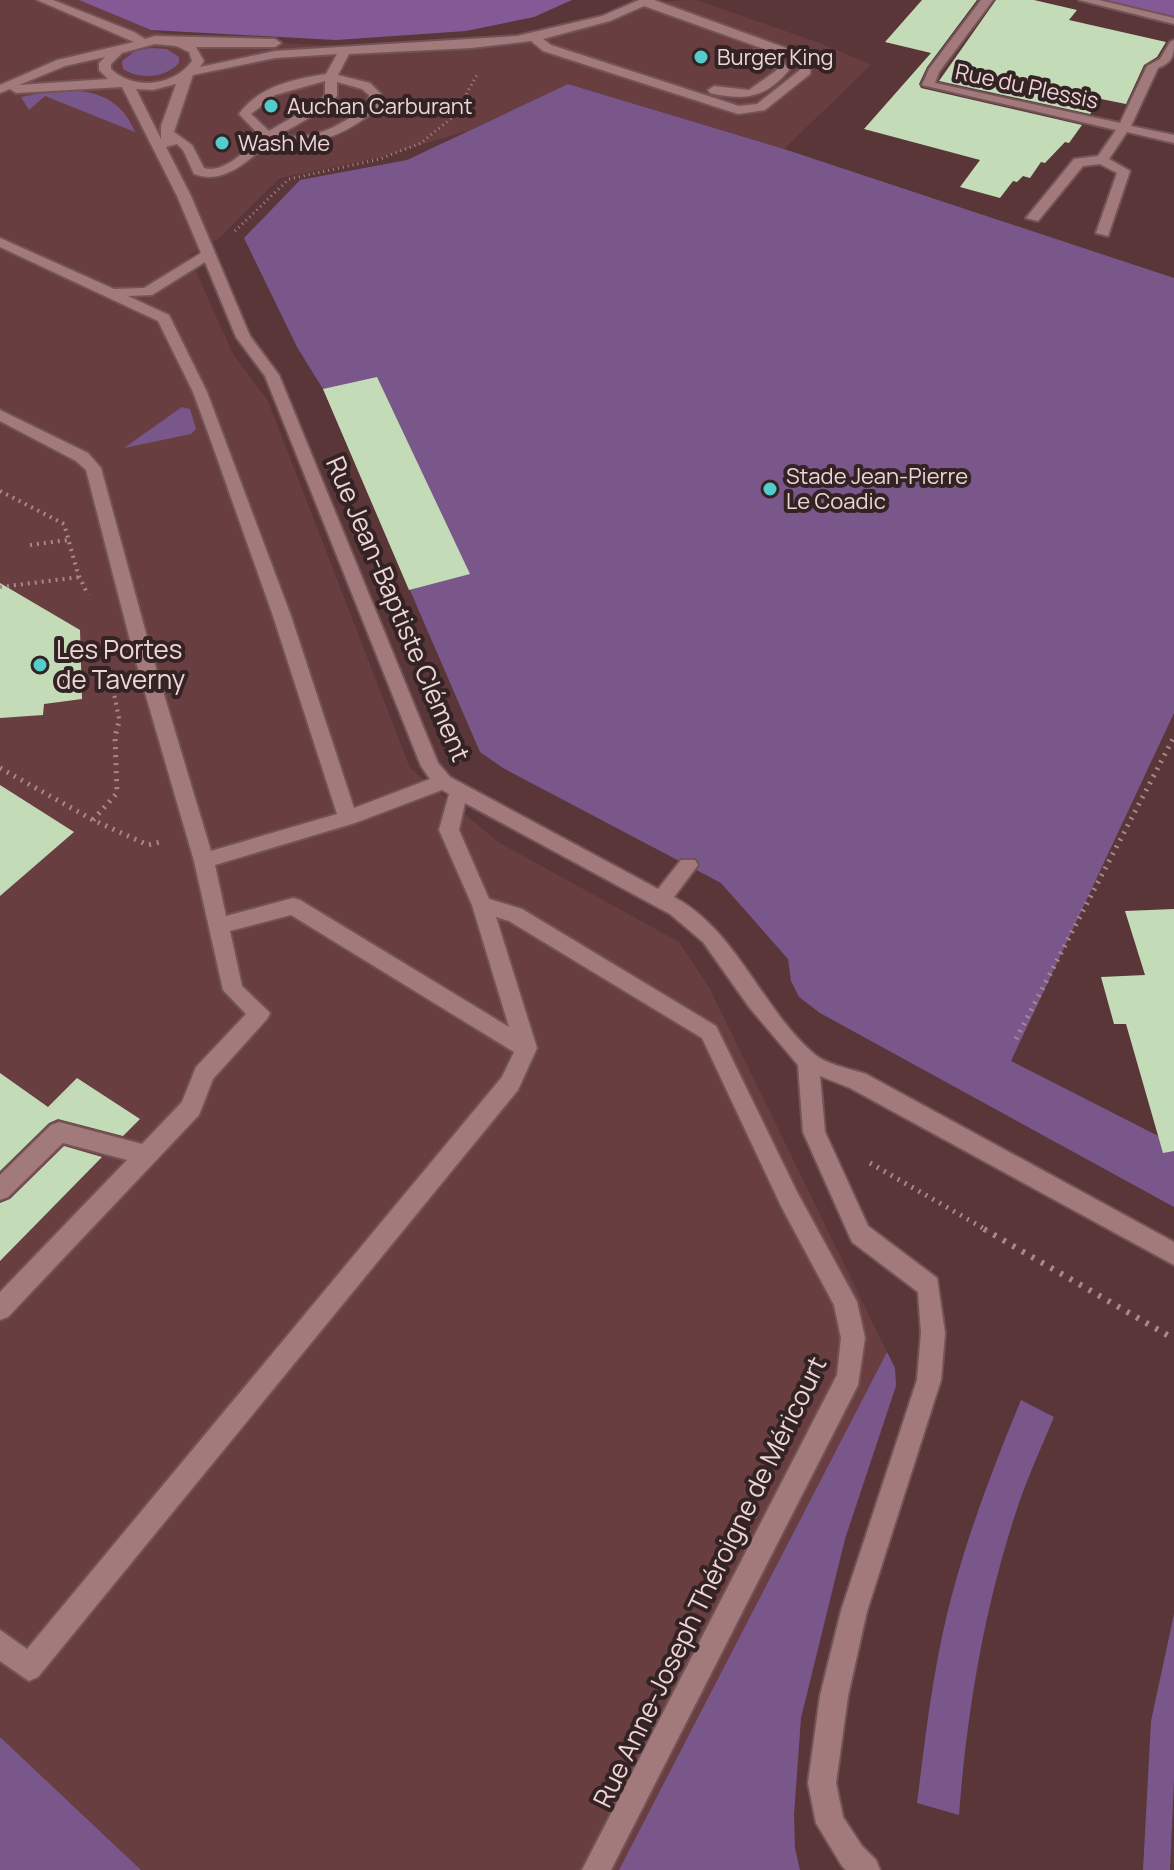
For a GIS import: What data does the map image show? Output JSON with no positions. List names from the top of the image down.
{
  "streets": {
    "street": ["Rue du Plessis", "Rue Jean-Baptiste Clément", "Rue Anne-Joseph Théroigne de Méricourt"]
  },
  "places": [
    "Burger King",
    "Auchan Carburant",
    "Wash Me",
    "Stade Jean-Pierre Le Coadic",
    "Les Portes de Taverny"
  ]
}
